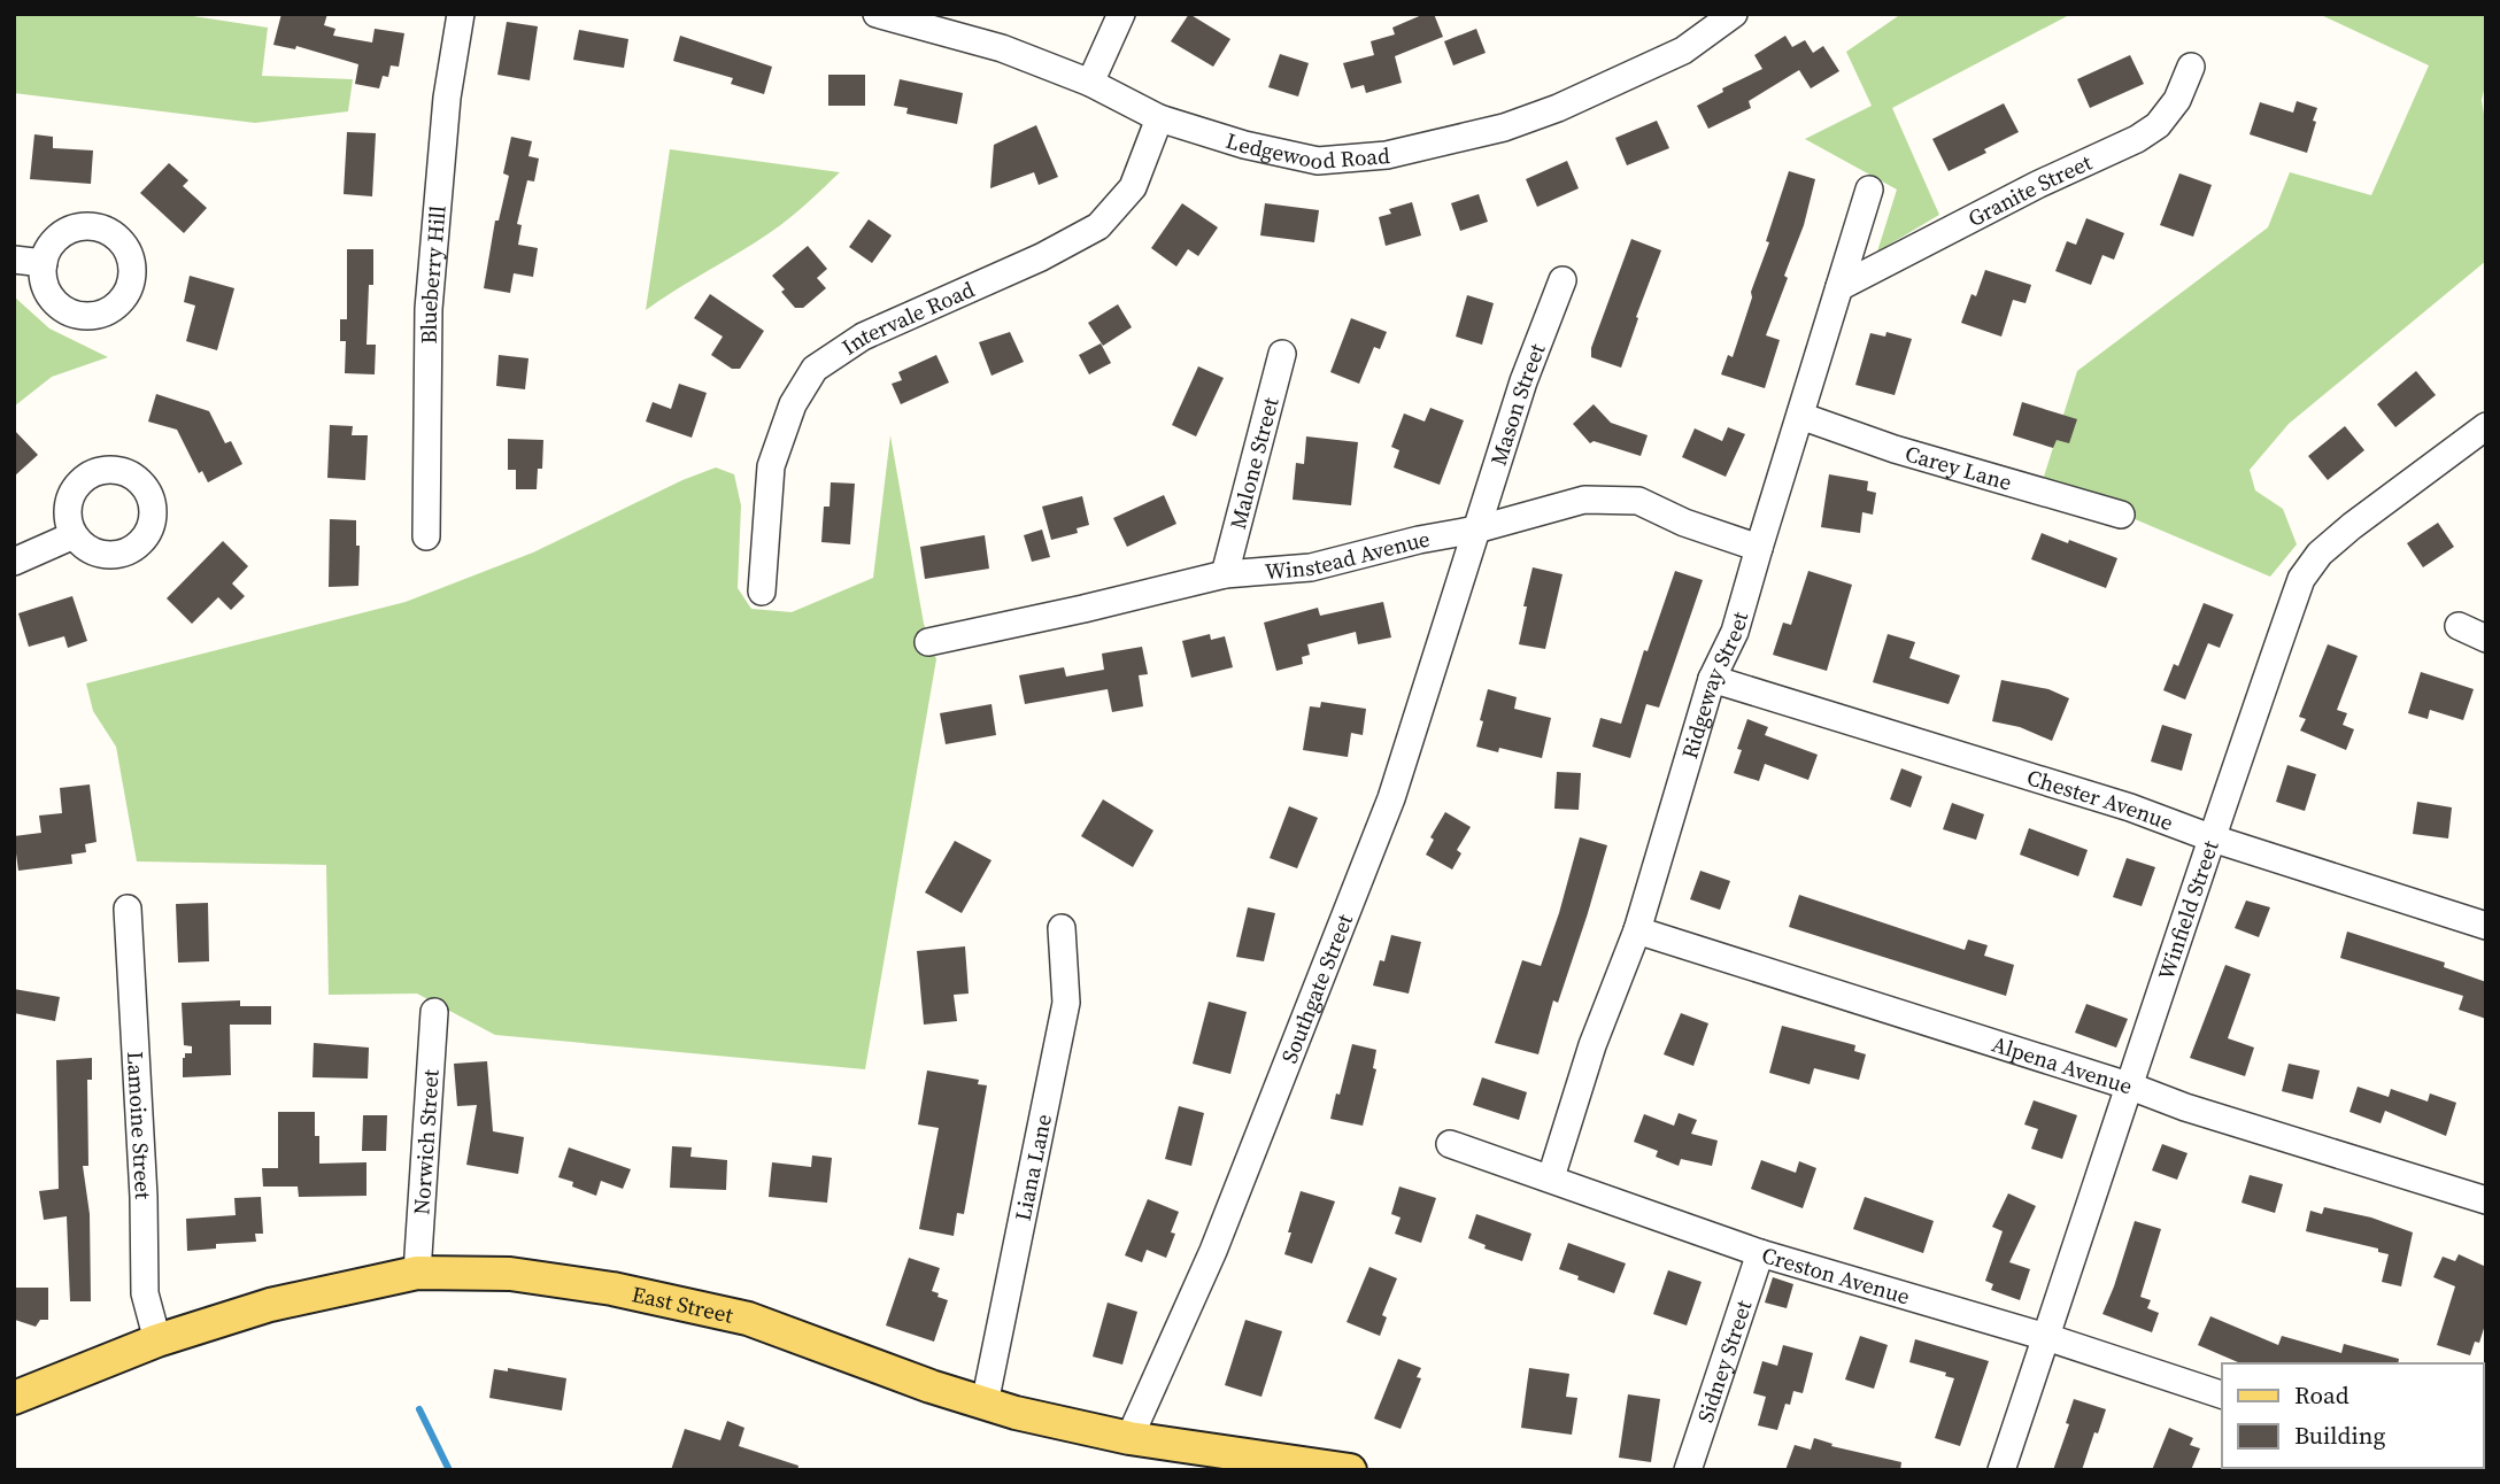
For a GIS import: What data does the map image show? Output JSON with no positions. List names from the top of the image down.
{
  "streets": {
    "main road": ["East Street"],
    "street": [
      "Ledgewood Road",
      "Granite Street",
      "Blueberry Hill",
      "Intervale Road",
      "Mason Street",
      "Malone Street",
      "Carey Lane",
      "Winstead Avenue",
      "Ridgeway Street",
      "Chester Avenue",
      "Winfield Street",
      "Southgate Street",
      "Alpena Avenue",
      "Lamoine Street",
      "Norwich Street",
      "Liana Lane",
      "Creston Avenue",
      "Sidney Street"
    ]
  },
  "crossings": [
    ["Ledgewood Road", "Intervale Road"],
    ["Granite Street", "Ridgeway Street"],
    ["Mason Street", "Winstead Avenue"],
    ["Mason Street", "Southgate Street"],
    ["Malone Street", "Winstead Avenue"],
    ["Carey Lane", "Ridgeway Street"],
    ["Winstead Avenue", "Ridgeway Street"],
    ["Winstead Avenue", "Southgate Street"],
    ["Ridgeway Street", "Chester Avenue"],
    ["Ridgeway Street", "Alpena Avenue"],
    ["Ridgeway Street", "Creston Avenue"],
    ["Chester Avenue", "Winfield Street"],
    ["Winfield Street", "Alpena Avenue"],
    ["Winfield Street", "Creston Avenue"],
    ["Southgate Street", "East Street"],
    ["Lamoine Street", "East Street"],
    ["Norwich Street", "East Street"],
    ["Liana Lane", "East Street"],
    ["Creston Avenue", "Sidney Street"]
  ],
  "legend": ["Road", "Building"]
}
